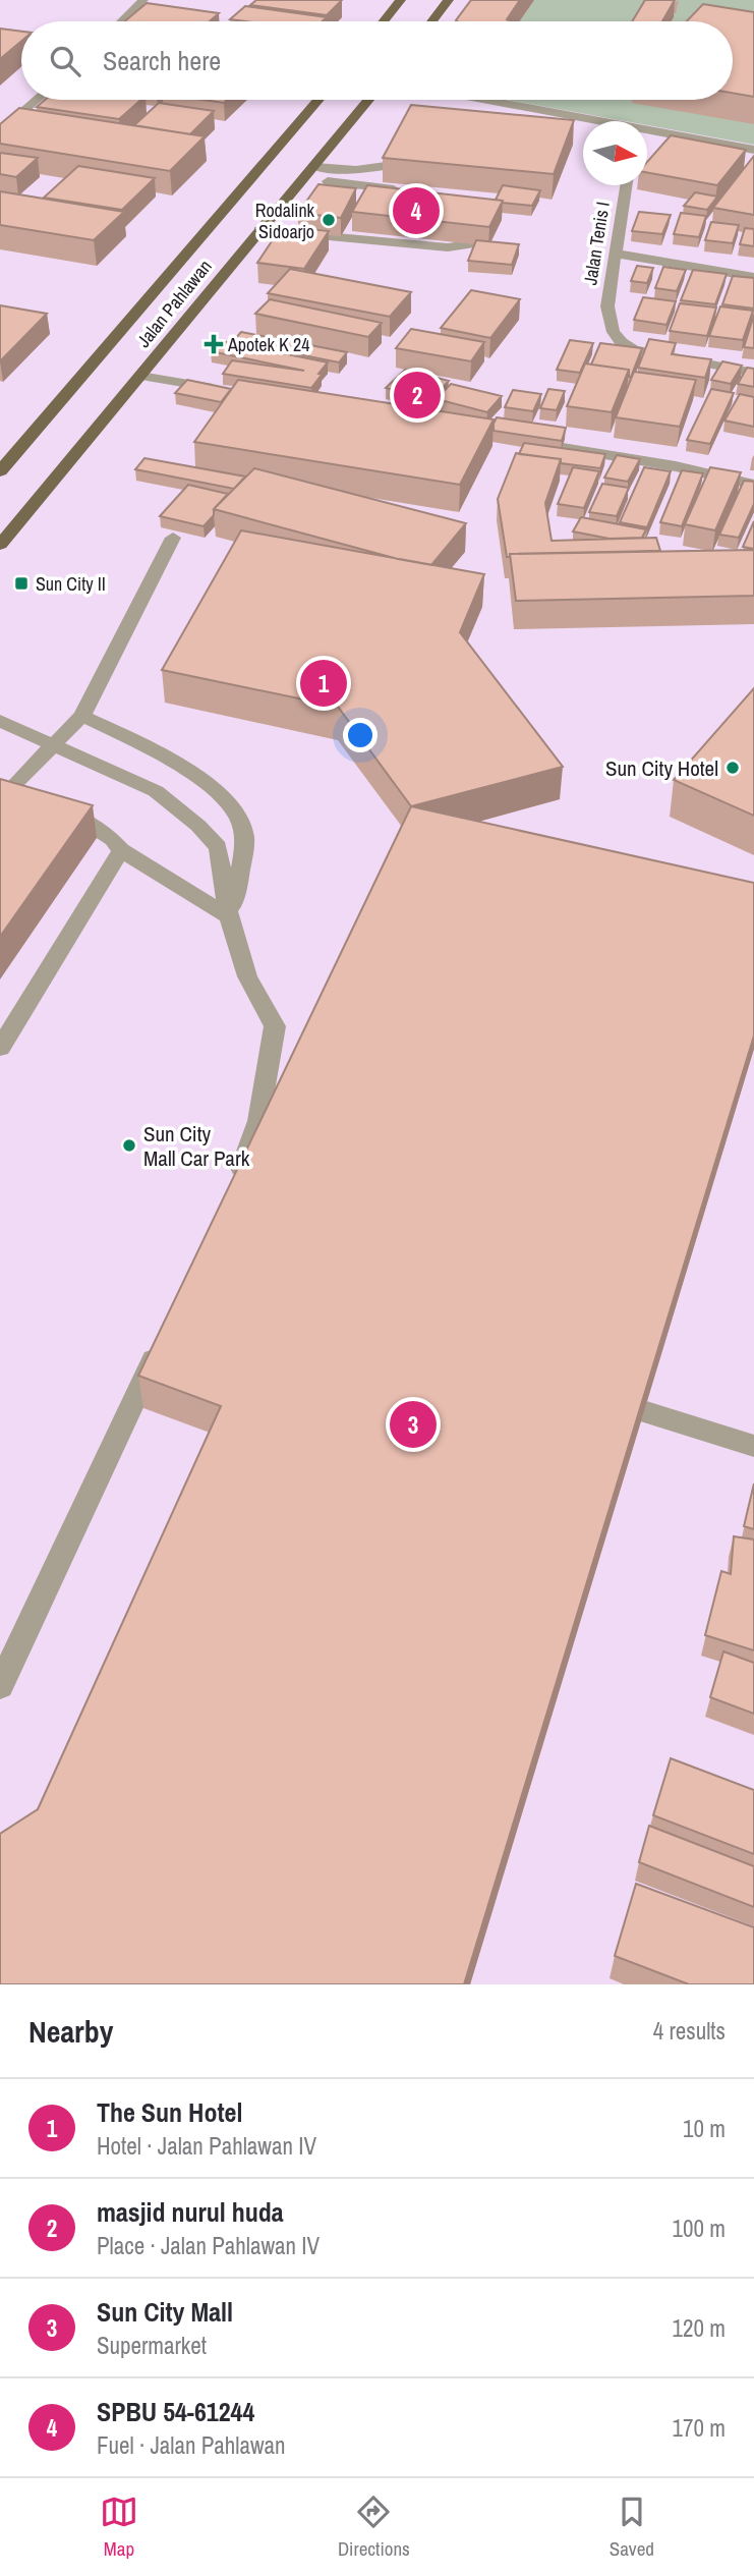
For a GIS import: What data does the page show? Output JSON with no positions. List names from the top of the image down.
{
  "streets": {
    "main road": ["Jalan Pahlawan"],
    "street": ["Jalan Tenis I"]
  },
  "places": {
    "other": ["Rodalink Sidoarjo", "Sun City Hotel", "Sun City Mall Car Park"],
    "health": ["Apotek K 24"],
    "transit": ["Sun City II"]
  },
  "north": "right",
  "page": {
    "search": "Search here",
    "pins": [
      "4",
      "2",
      "1",
      "3"
    ],
    "heading": ["Nearby", "4 results"],
    "list": [
      {
        "mark": "1",
        "name": "The Sun Hotel",
        "note": "Hotel · Jalan Pahlawan IV",
        "value": "10 m"
      },
      {
        "mark": "2",
        "name": "masjid nurul huda",
        "note": "Place · Jalan Pahlawan IV",
        "value": "100 m"
      },
      {
        "mark": "3",
        "name": "Sun City Mall",
        "note": "Supermarket",
        "value": "120 m"
      },
      {
        "mark": "4",
        "name": "SPBU 54-61244",
        "note": "Fuel · Jalan Pahlawan",
        "value": "170 m"
      }
    ],
    "nav": ["Map", "Directions", "Saved"]
  }
}
